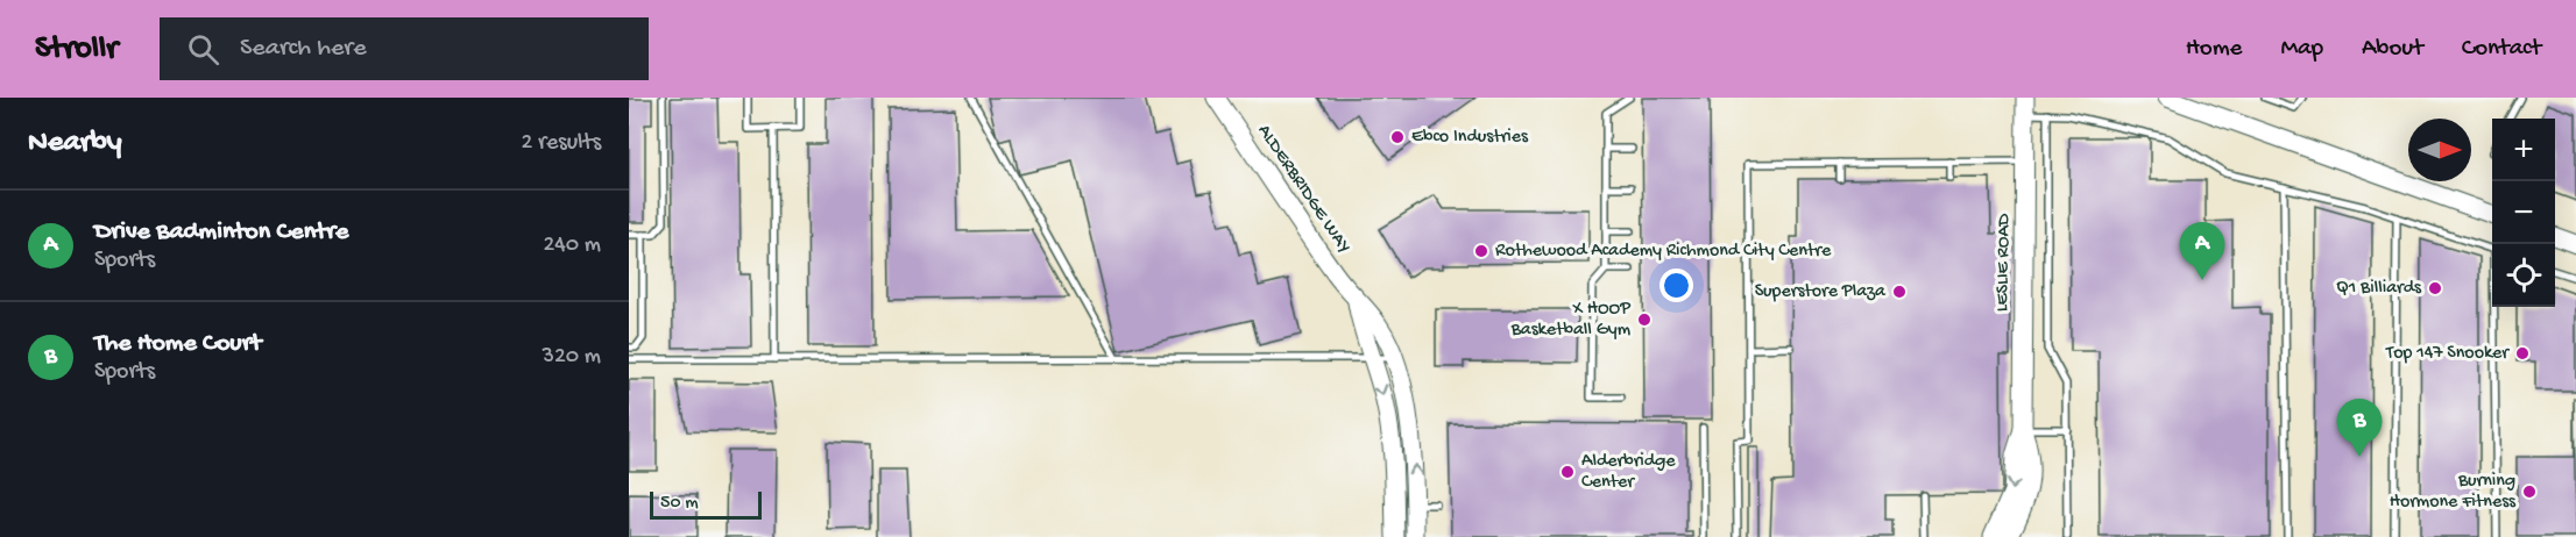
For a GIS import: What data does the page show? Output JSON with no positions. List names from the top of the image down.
{
  "streets": {
    "street": ["ALDERBRIDGE WAY", "LESLIE ROAD"]
  },
  "places": [
    "Ebco Industries",
    "Rothewood Academy Richmond City Centre",
    "Q1 Billiards",
    "Superstore Plaza",
    "X HOOP Basketball Gym",
    "Top 147 Snooker",
    "Alderbridge Center",
    "Burning Hormone Fitness"
  ],
  "scale_bar": "50 m",
  "north": "right",
  "page": {
    "header": "Strollr",
    "search": "Search here",
    "nav": [
      "Home",
      "Map",
      "About",
      "Contact"
    ],
    "heading": ["Nearby", "2 results"],
    "map_buttons": ["+", "−"],
    "list": [
      {
        "mark": "A",
        "name": "Drive Badminton Centre",
        "note": "Sports",
        "value": "240 m"
      },
      {
        "mark": "B",
        "name": "The Home Court",
        "note": "Sports",
        "value": "320 m"
      }
    ],
    "pins": ["A", "B"],
    "scale": "50 m"
  }
}
